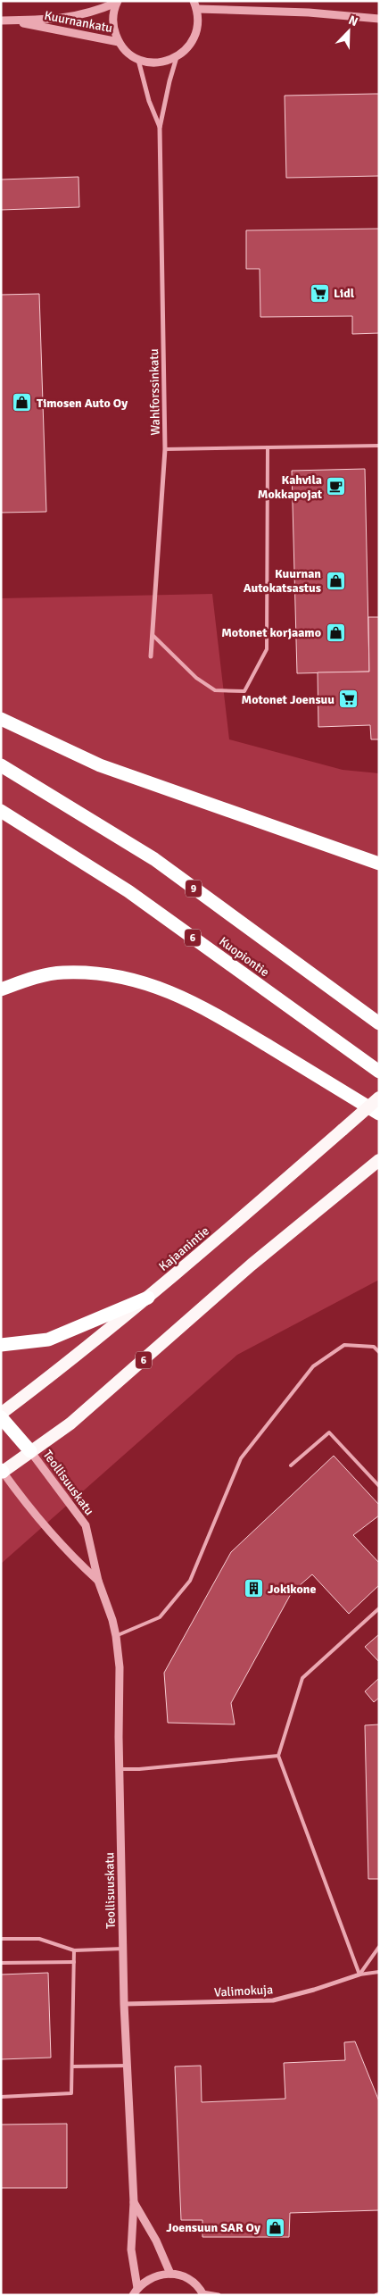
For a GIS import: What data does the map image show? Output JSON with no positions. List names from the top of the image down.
{
  "streets": {
    "highway": [
      "9",
      "6",
      "Kuopiontie",
      "Kajaanintie"
    ],
    "street": [
      "Kuurnankatu",
      "Wahlforssinkatu",
      "Teollisuuskatu",
      "Valimokuja"
    ]
  },
  "crossings": [
    ["6", "Teollisuuskatu"],
    ["Teollisuuskatu", "Valimokuja"]
  ],
  "places": {
    "supermarket": ["Lidl", "Motonet Joensuu"],
    "shop": [
      "Timosen Auto Oy",
      "Kuurnan Autokatsastus",
      "Motonet korjaamo",
      "Joensuun SAR Oy"
    ],
    "cafe": ["Kahvila Mokkapojat"],
    "building": ["Jokikone"]
  },
  "north": "top right"
}
